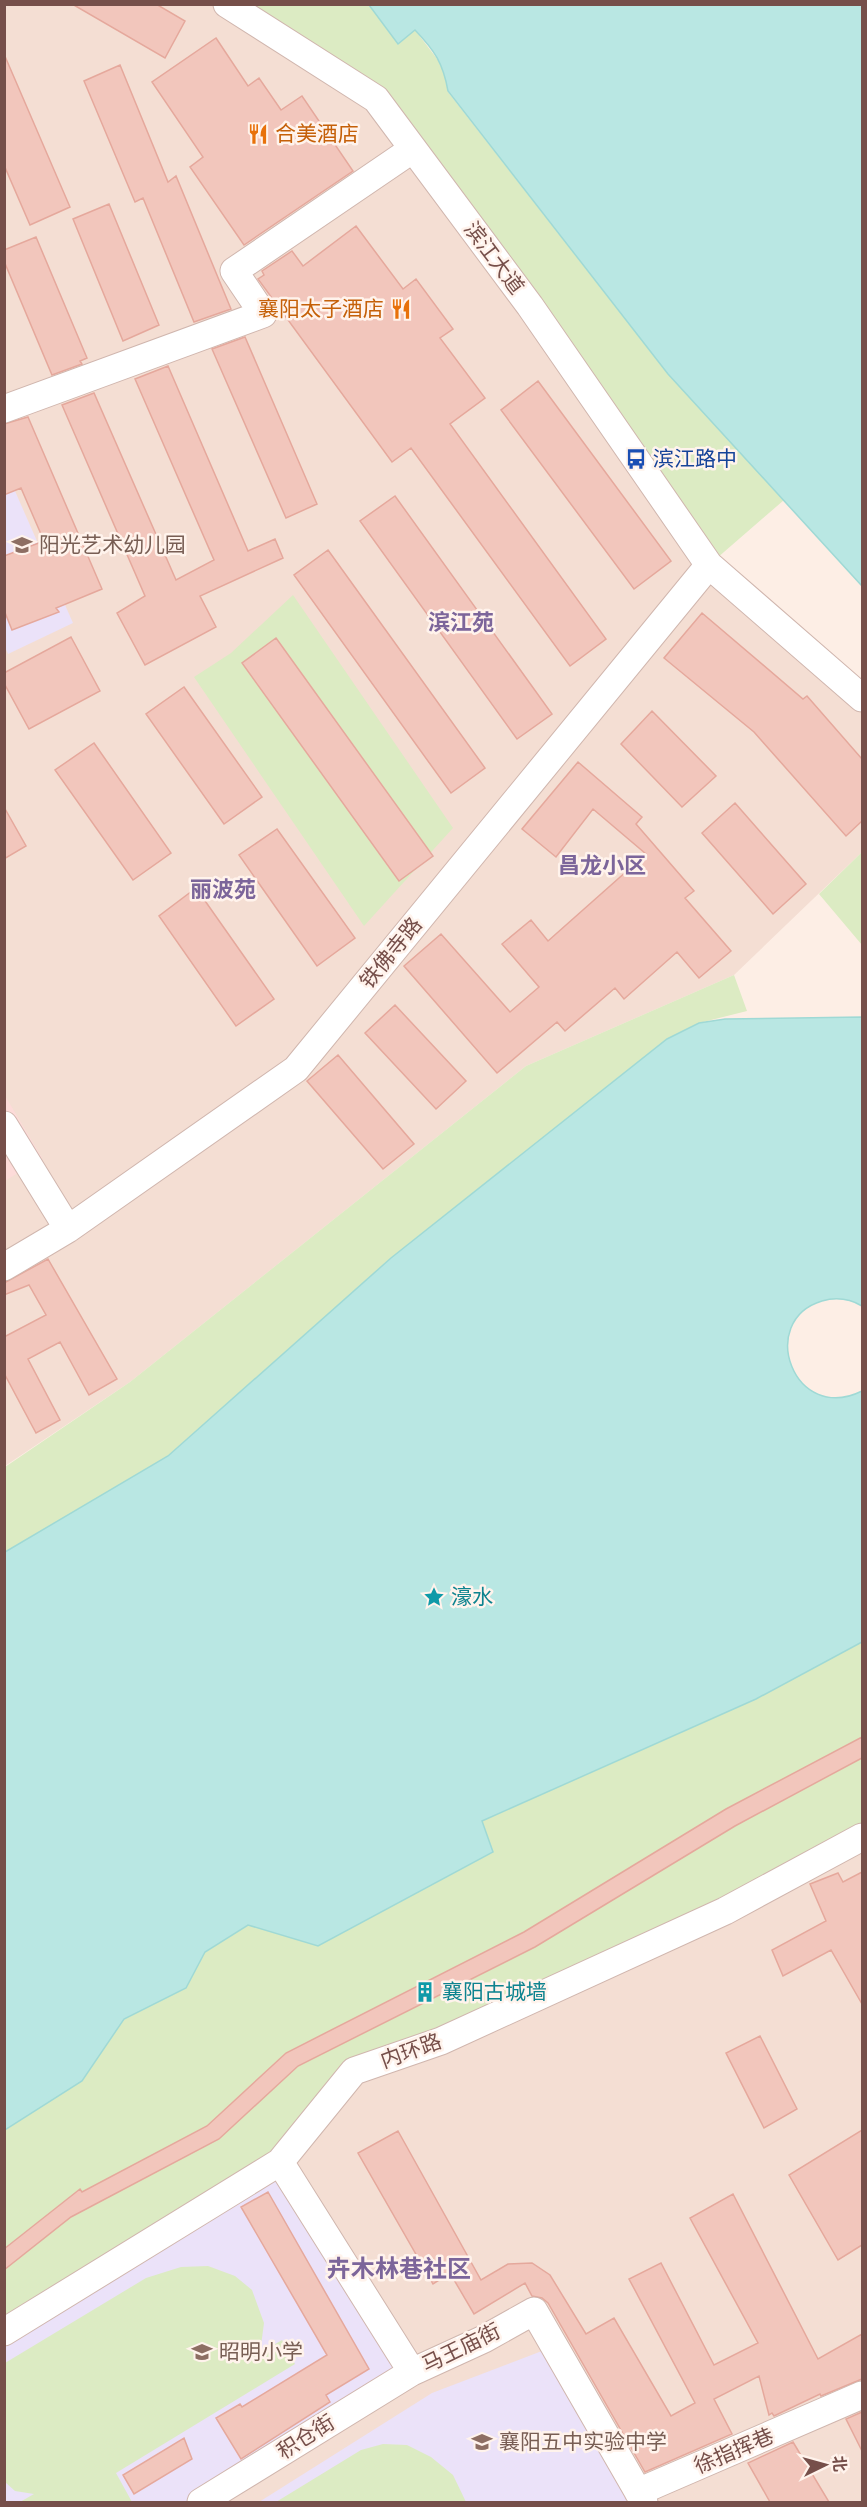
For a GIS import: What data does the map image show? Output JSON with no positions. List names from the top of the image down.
{
  "streets": {
    "street": [
      "滨江大道",
      "铁佛寺路",
      "内环路",
      "马王庙街",
      "积仓街",
      "徐指挥巷"
    ]
  },
  "crossings": [
    ["滨江大道", "铁佛寺路"],
    ["内环路", "马王庙街"],
    ["马王庙街", "积仓街"],
    ["马王庙街", "徐指挥巷"]
  ],
  "districts": [
    "滨江苑",
    "昌龙小区",
    "丽波苑",
    "卉木林巷社区"
  ],
  "places": {
    "restaurant": ["合美酒店", "襄阳太子酒店"],
    "bus stop": ["滨江路中"],
    "school or university": ["阳光艺术幼儿园", "昭明小学", "襄阳五中实验中学"],
    "place": ["濠水"],
    "building": ["襄阳古城墙"]
  },
  "north": "right"
}
